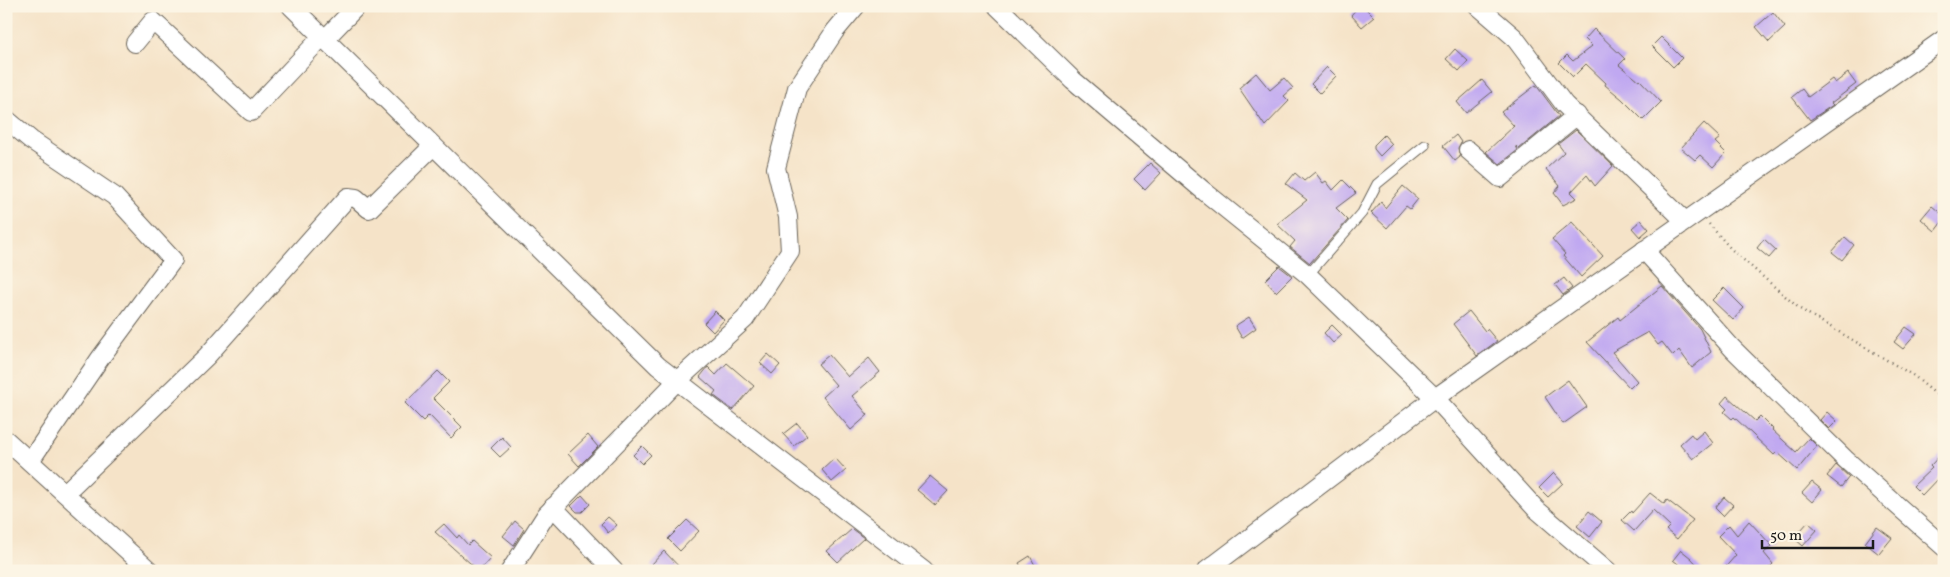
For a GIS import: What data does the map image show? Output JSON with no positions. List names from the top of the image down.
{
  "scale_bar": "50 m"
}
